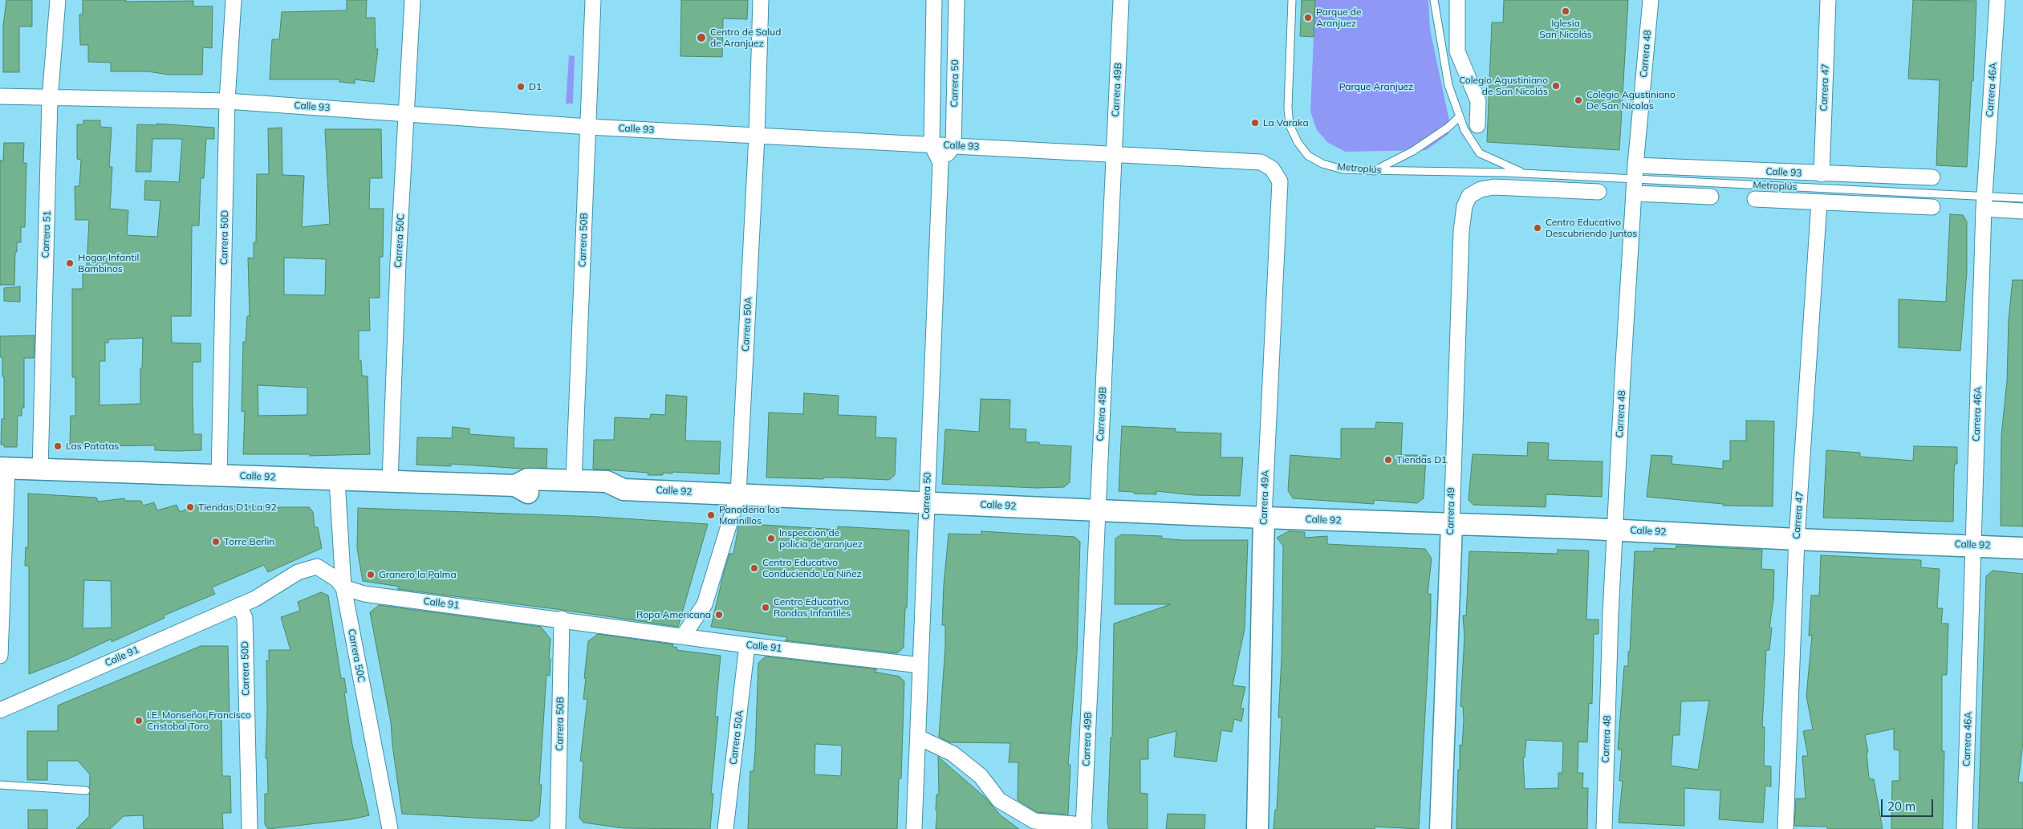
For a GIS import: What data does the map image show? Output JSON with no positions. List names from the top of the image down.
{
  "streets": {
    "street": [
      "Carrera 48",
      "Carrera 50",
      "Carrera 47",
      "Carrera 49B",
      "Carrera 46A",
      "Calle 93",
      "Carrera 51",
      "Carrera 50D",
      "Carrera 50B",
      "Carrera 50C",
      "Carrera 50A",
      "Calle 92",
      "Carrera 49A",
      "Carrera 49",
      "Calle 91"
    ],
    "lane": ["Metroplús"]
  },
  "crossings": [
    ["Carrera 48", "Calle 93"],
    ["Carrera 48", "Metroplús"],
    ["Carrera 48", "Calle 92"],
    ["Carrera 50", "Calle 93"],
    ["Carrera 50", "Calle 92"],
    ["Carrera 50", "Calle 91"],
    ["Carrera 47", "Calle 93"],
    ["Carrera 47", "Calle 92"],
    ["Carrera 49B", "Calle 93"],
    ["Carrera 49B", "Calle 92"],
    ["Carrera 46A", "Metroplús"],
    ["Carrera 46A", "Calle 92"],
    ["Calle 93", "Metroplús"],
    ["Calle 93", "Carrera 51"],
    ["Calle 93", "Carrera 50D"],
    ["Calle 93", "Carrera 50B"],
    ["Calle 93", "Carrera 50C"],
    ["Calle 93", "Carrera 50A"],
    ["Calle 93", "Carrera 49A"],
    ["Carrera 51", "Calle 92"],
    ["Carrera 50D", "Calle 92"],
    ["Carrera 50D", "Calle 91"],
    ["Carrera 50B", "Calle 92"],
    ["Carrera 50B", "Calle 91"],
    ["Carrera 50C", "Calle 92"],
    ["Carrera 50C", "Calle 91"],
    ["Carrera 50A", "Calle 92"],
    ["Carrera 50A", "Calle 91"],
    ["Calle 92", "Carrera 49A"],
    ["Calle 92", "Carrera 49"]
  ],
  "parks": ["Parque Aranjuez"],
  "places": [
    "Iglesia San Nicolás",
    "Parque de Aranjuez",
    "Centro de Salud de Aranjuez",
    "Colegio Agustiniano de San Nicolás",
    "D1",
    "Colegio Agustiniano De San Nicolas",
    "La Varaka",
    "Centro Educativo Descubriendo Juntos",
    "Hogar Infantil Bambinos",
    "Las Patatas",
    "Tiendas D1",
    "Tiendas D1 La 92",
    "Panaderia los Marinillos",
    "Inspeccion de policia de aranjuez",
    "Torre Berlin",
    "Centro Educativo Conduciendo La Niñez",
    "Granero la Palma",
    "Centro Educativo Rondas Infantiles",
    "Ropa Americana",
    "I.E. Monseñor Francisco Cristobal Toro"
  ],
  "scale_bar": "20 m"
}
